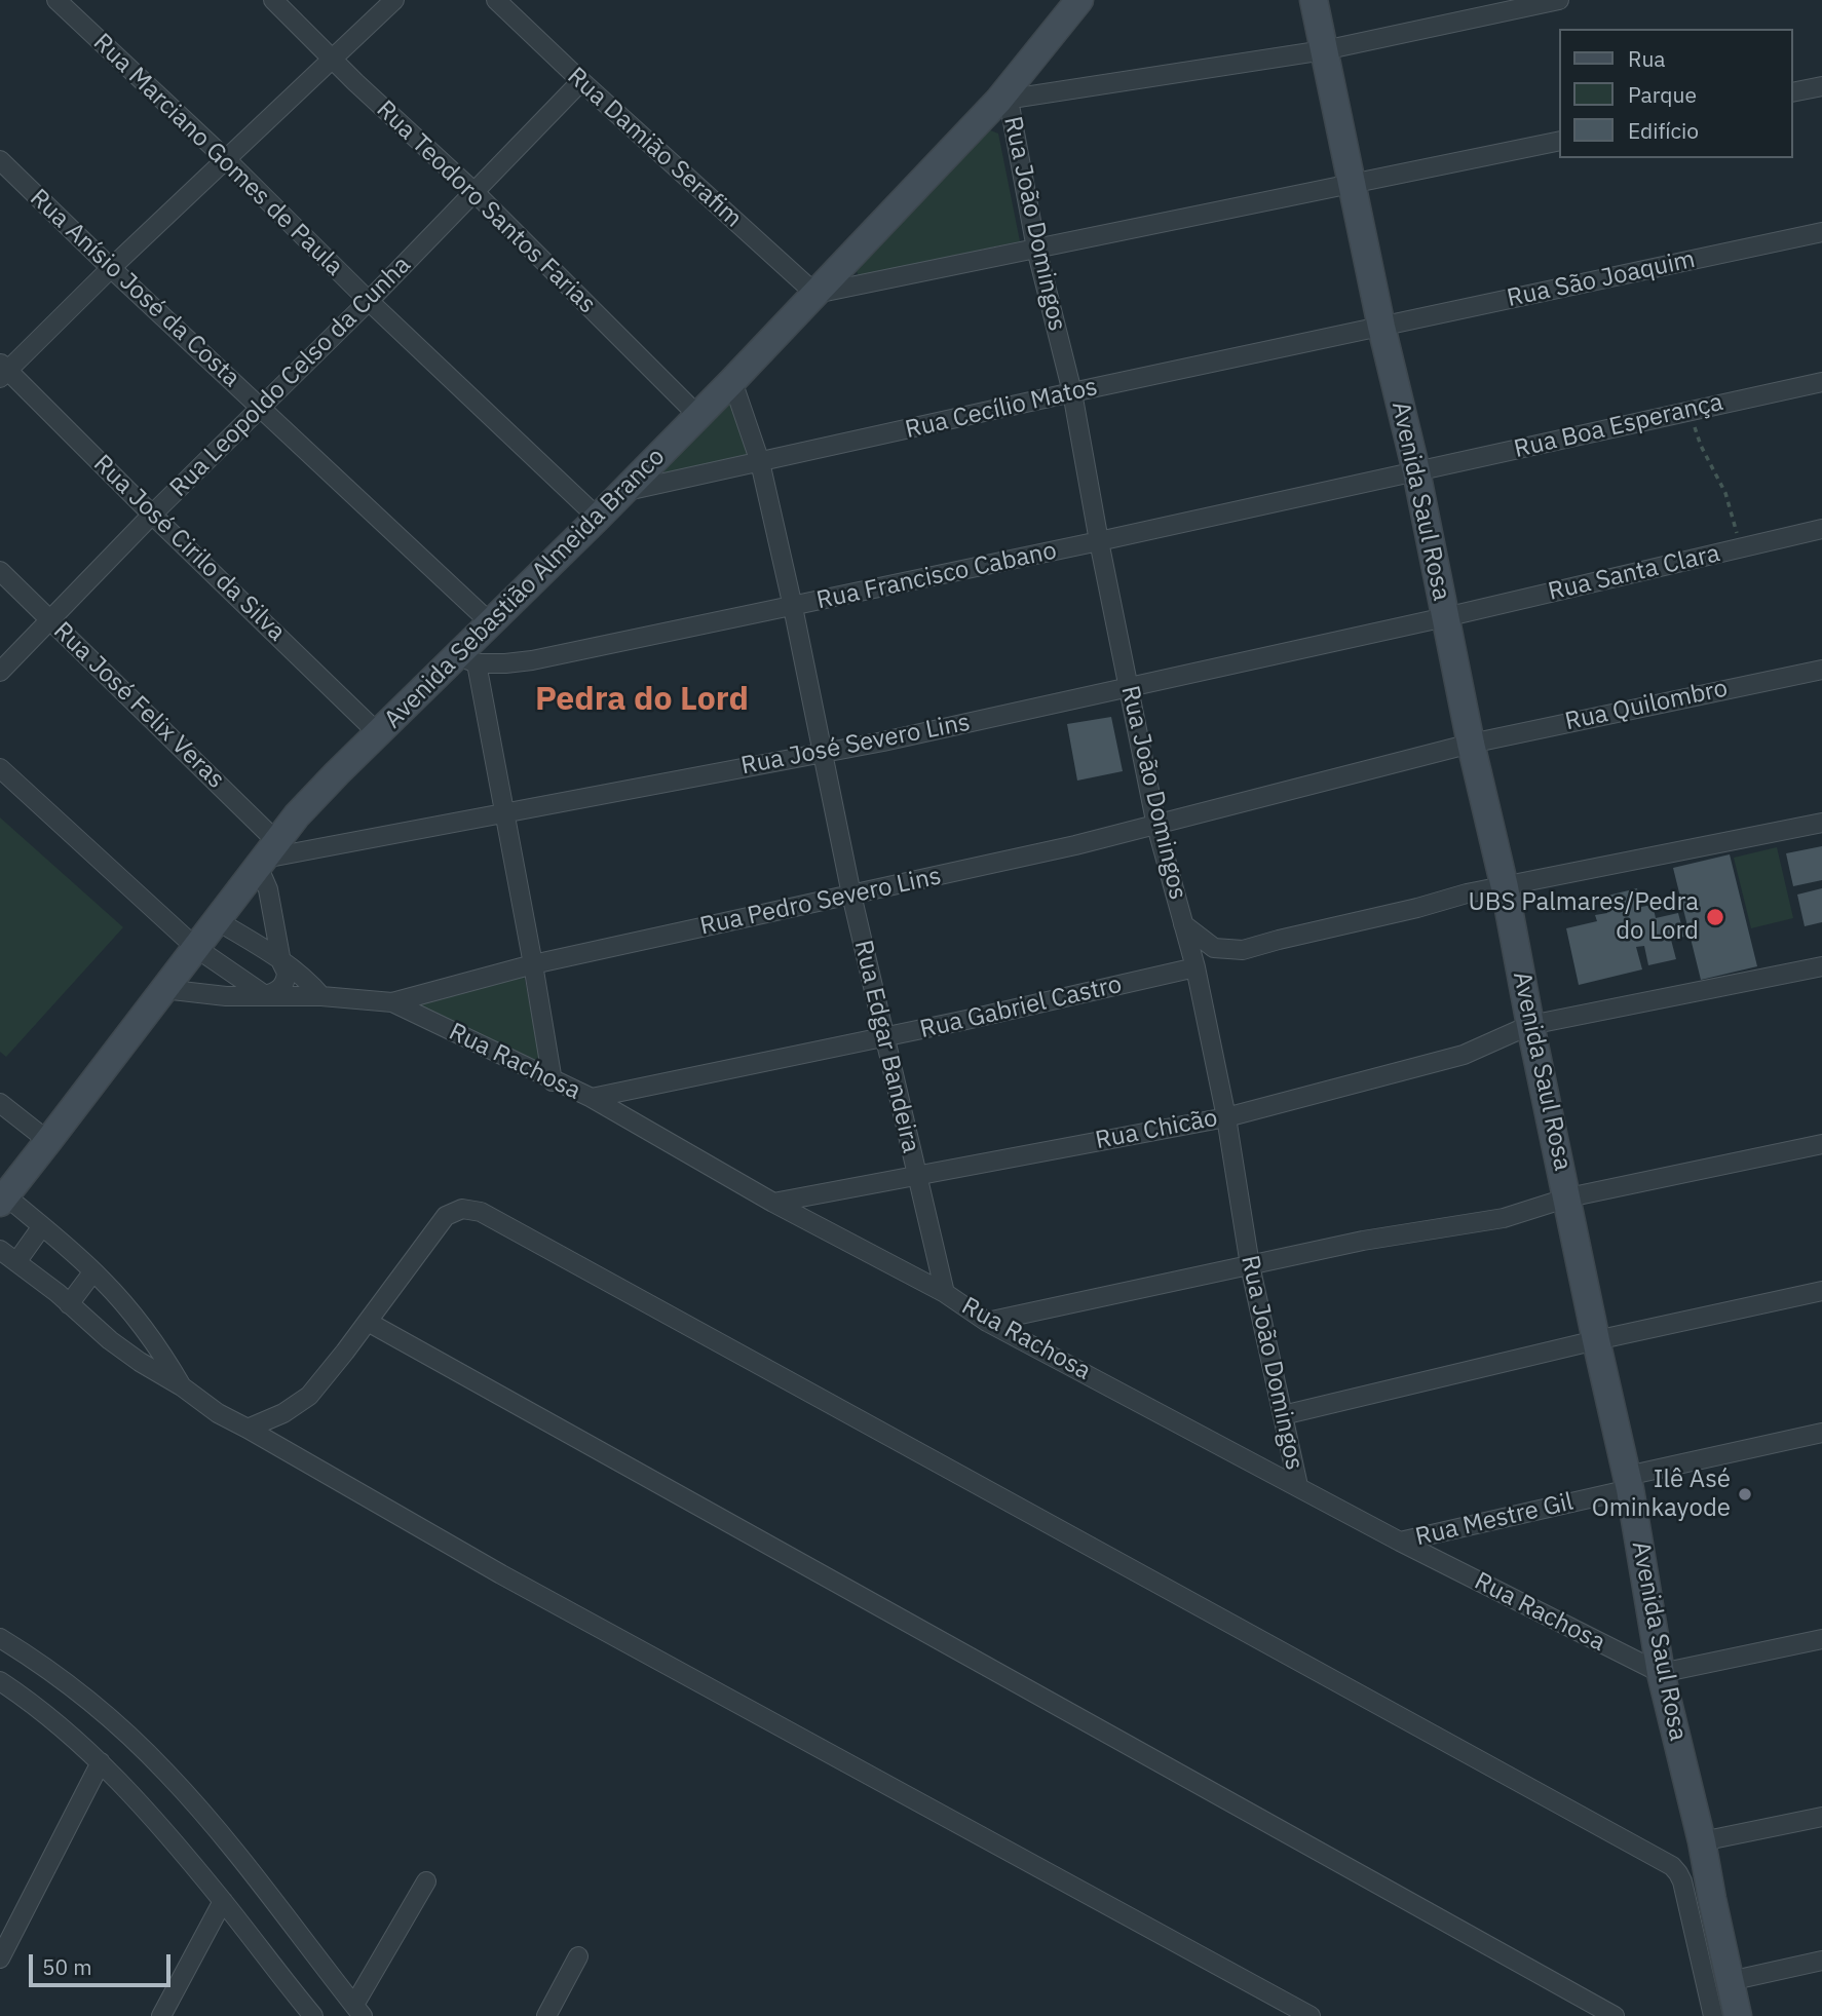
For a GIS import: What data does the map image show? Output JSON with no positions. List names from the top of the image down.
{
  "streets": {
    "street": [
      "Rua Damião Serafim",
      "Rua Marciano Gomes de Paula",
      "Rua Teodoro Santos Farias",
      "Rua João Domingos",
      "Rua São Joaquim",
      "Rua Anísio José da Costa",
      "Rua Leopoldo Celso da Cunha",
      "Rua Cecílio Matos",
      "Rua Boa Esperança",
      "Avenida Saul Rosa",
      "Rua José Cirilo da Silva",
      "Rua Santa Clara",
      "Rua Francisco Cabano",
      "Avenida Sebastião Almeida Branco",
      "Rua José Felix Veras",
      "Rua Quilombro",
      "Rua José Severo Lins",
      "Rua Pedro Severo Lins",
      "Rua Gabriel Castro",
      "Rua Edgar Bandeira",
      "Rua Rachosa",
      "Rua Chicão",
      "Rua Mestre Gil"
    ]
  },
  "crossings": [
    ["Rua Damião Serafim", "Rua Leopoldo Celso da Cunha"],
    ["Rua Damião Serafim", "Avenida Sebastião Almeida Branco"],
    ["Rua Marciano Gomes de Paula", "Rua Leopoldo Celso da Cunha"],
    ["Rua Marciano Gomes de Paula", "Avenida Sebastião Almeida Branco"],
    ["Rua Teodoro Santos Farias", "Rua Leopoldo Celso da Cunha"],
    ["Rua Teodoro Santos Farias", "Avenida Sebastião Almeida Branco"],
    ["Rua João Domingos", "Rua Cecílio Matos"],
    ["Rua João Domingos", "Rua Francisco Cabano"],
    ["Rua João Domingos", "Avenida Sebastião Almeida Branco"],
    ["Rua João Domingos", "Rua José Severo Lins"],
    ["Rua João Domingos", "Rua Pedro Severo Lins"],
    ["Rua João Domingos", "Rua Gabriel Castro"],
    ["Rua João Domingos", "Rua Rachosa"],
    ["Rua João Domingos", "Rua Chicão"],
    ["Rua São Joaquim", "Rua Cecílio Matos"],
    ["Rua São Joaquim", "Avenida Saul Rosa"],
    ["Rua Anísio José da Costa", "Rua Leopoldo Celso da Cunha"],
    ["Rua Anísio José da Costa", "Avenida Sebastião Almeida Branco"],
    ["Rua Leopoldo Celso da Cunha", "Rua José Cirilo da Silva"],
    ["Rua Leopoldo Celso da Cunha", "Rua José Felix Veras"],
    ["Rua Cecílio Matos", "Avenida Saul Rosa"],
    ["Rua Cecílio Matos", "Avenida Sebastião Almeida Branco"],
    ["Rua Cecílio Matos", "Rua Edgar Bandeira"],
    ["Rua Boa Esperança", "Avenida Saul Rosa"],
    ["Rua Boa Esperança", "Rua Francisco Cabano"],
    ["Avenida Saul Rosa", "Rua Santa Clara"],
    ["Avenida Saul Rosa", "Rua Francisco Cabano"],
    ["Avenida Saul Rosa", "Rua Quilombro"],
    ["Avenida Saul Rosa", "Rua José Severo Lins"],
    ["Avenida Saul Rosa", "Rua Pedro Severo Lins"],
    ["Avenida Saul Rosa", "Rua Rachosa"],
    ["Avenida Saul Rosa", "Rua Chicão"],
    ["Avenida Saul Rosa", "Rua Mestre Gil"],
    ["Rua José Cirilo da Silva", "Avenida Sebastião Almeida Branco"],
    ["Rua Santa Clara", "Rua José Severo Lins"],
    ["Rua Francisco Cabano", "Avenida Sebastião Almeida Branco"],
    ["Rua Francisco Cabano", "Rua Edgar Bandeira"],
    ["Avenida Sebastião Almeida Branco", "Rua José Felix Veras"],
    ["Avenida Sebastião Almeida Branco", "Rua José Severo Lins"],
    ["Avenida Sebastião Almeida Branco", "Rua Pedro Severo Lins"],
    ["Avenida Sebastião Almeida Branco", "Rua Edgar Bandeira"],
    ["Rua José Felix Veras", "Rua José Severo Lins"],
    ["Rua Quilombro", "Rua Pedro Severo Lins"],
    ["Rua José Severo Lins", "Rua Edgar Bandeira"],
    ["Rua Pedro Severo Lins", "Rua Edgar Bandeira"],
    ["Rua Pedro Severo Lins", "Rua Rachosa"],
    ["Rua Gabriel Castro", "Rua Edgar Bandeira"],
    ["Rua Gabriel Castro", "Rua Rachosa"],
    ["Rua Edgar Bandeira", "Rua Rachosa"],
    ["Rua Edgar Bandeira", "Rua Chicão"],
    ["Rua Rachosa", "Rua Chicão"],
    ["Rua Rachosa", "Rua Mestre Gil"]
  ],
  "districts": ["Pedra do Lord"],
  "places": ["UBS Palmares/Pedra do Lord", "Ilê Asé Ominkayode"],
  "legend": ["Rua", "Parque", "Edifício"],
  "scale_bar": "50 m"
}
